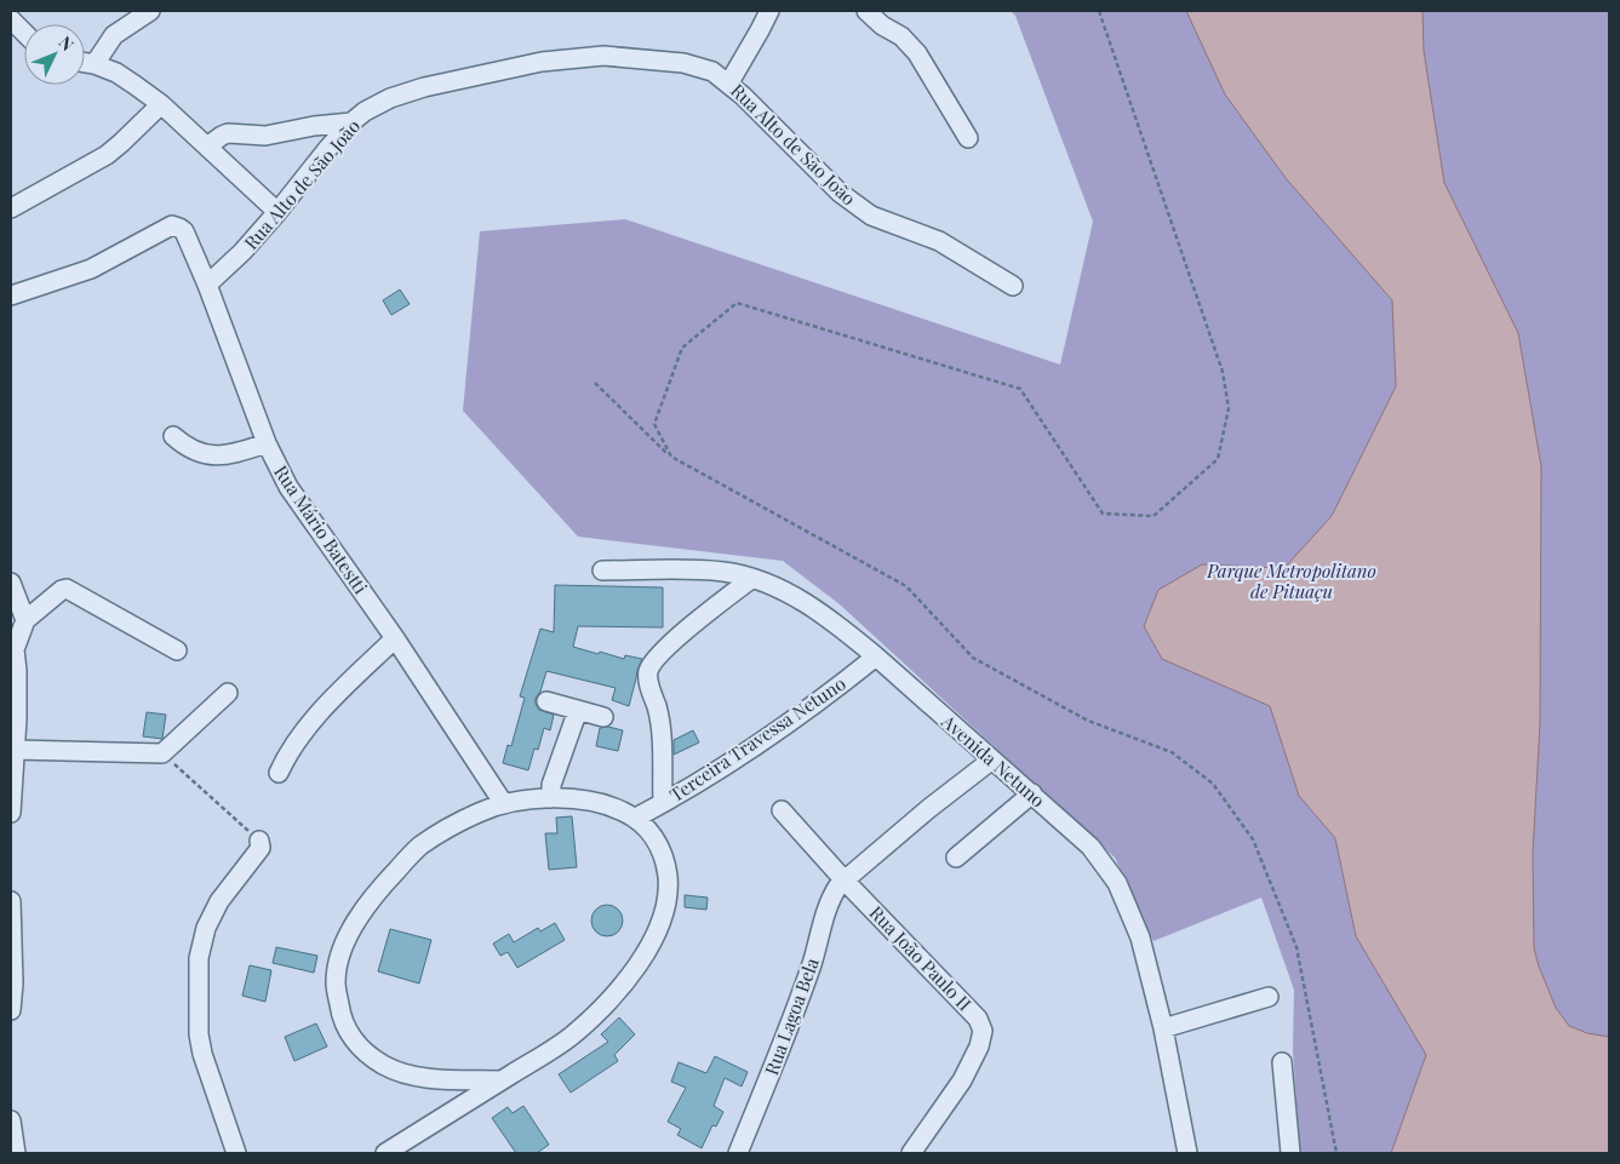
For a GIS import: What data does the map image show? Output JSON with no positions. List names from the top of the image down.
{
  "streets": {
    "street": [
      "Rua Alto de São João",
      "Rua Mário Batestti",
      "Terceira Travessa Netuno",
      "Avenida Netuno",
      "Rua João Paulo II",
      "Rua Lagoa Bela"
    ]
  },
  "crossings": [
    ["Rua Alto de São João", "Rua Mário Batestti"],
    ["Terceira Travessa Netuno", "Avenida Netuno"],
    ["Avenida Netuno", "Rua Lagoa Bela"],
    ["Rua João Paulo II", "Rua Lagoa Bela"]
  ],
  "parks": ["Parque Metropolitano de Pituaçu"],
  "north": "top right"
}
